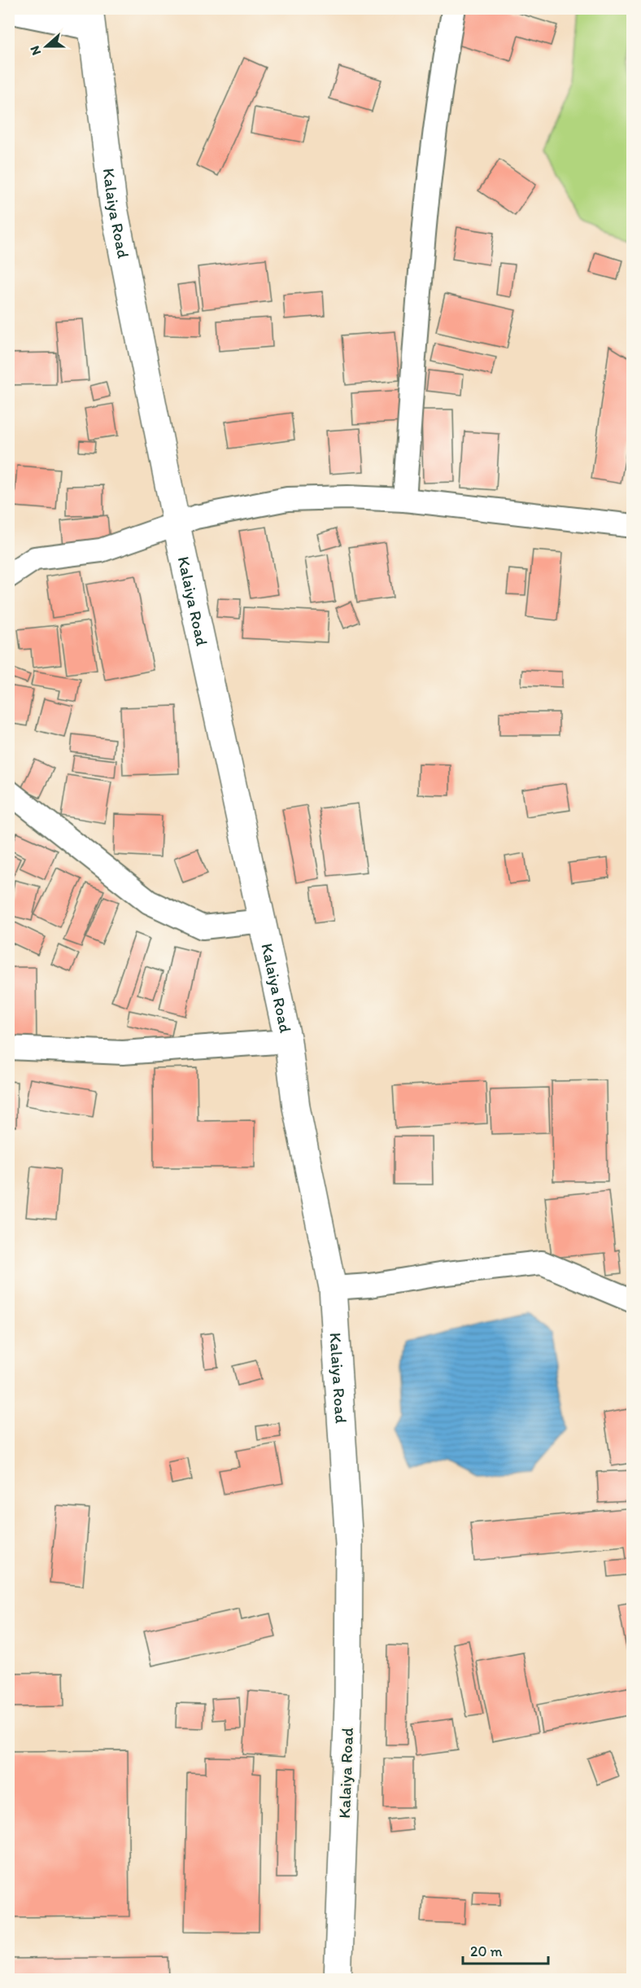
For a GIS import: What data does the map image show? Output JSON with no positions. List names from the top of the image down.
{
  "streets": {
    "main road": ["Kalaiya Road"]
  },
  "scale_bar": "20 m",
  "north": "left"
}
